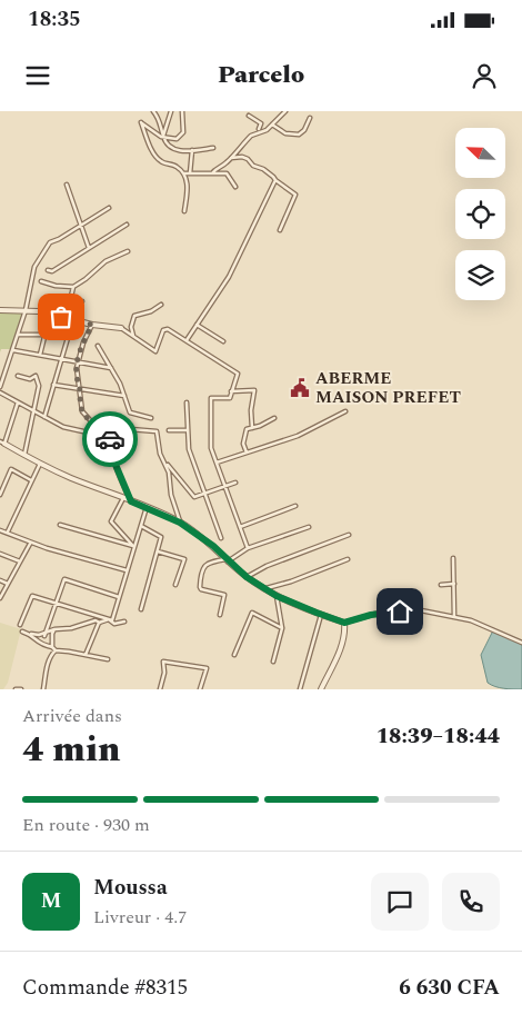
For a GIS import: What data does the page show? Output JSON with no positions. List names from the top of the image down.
{
  "places": {
    "public building": ["ABERME MAISON PREFET"]
  },
  "north": "top left",
  "page": {
    "status": "18:35",
    "header": "Parcelo",
    "heading": ["4 min", "Arrivée dans", "18:39–18:44"],
    "panel": [
      "Moussa",
      "Livreur · 4.7",
      "Commande #8315",
      "6 630 CFA"
    ],
    "bar": "En route · 930 m",
    "round": "M"
  }
}
